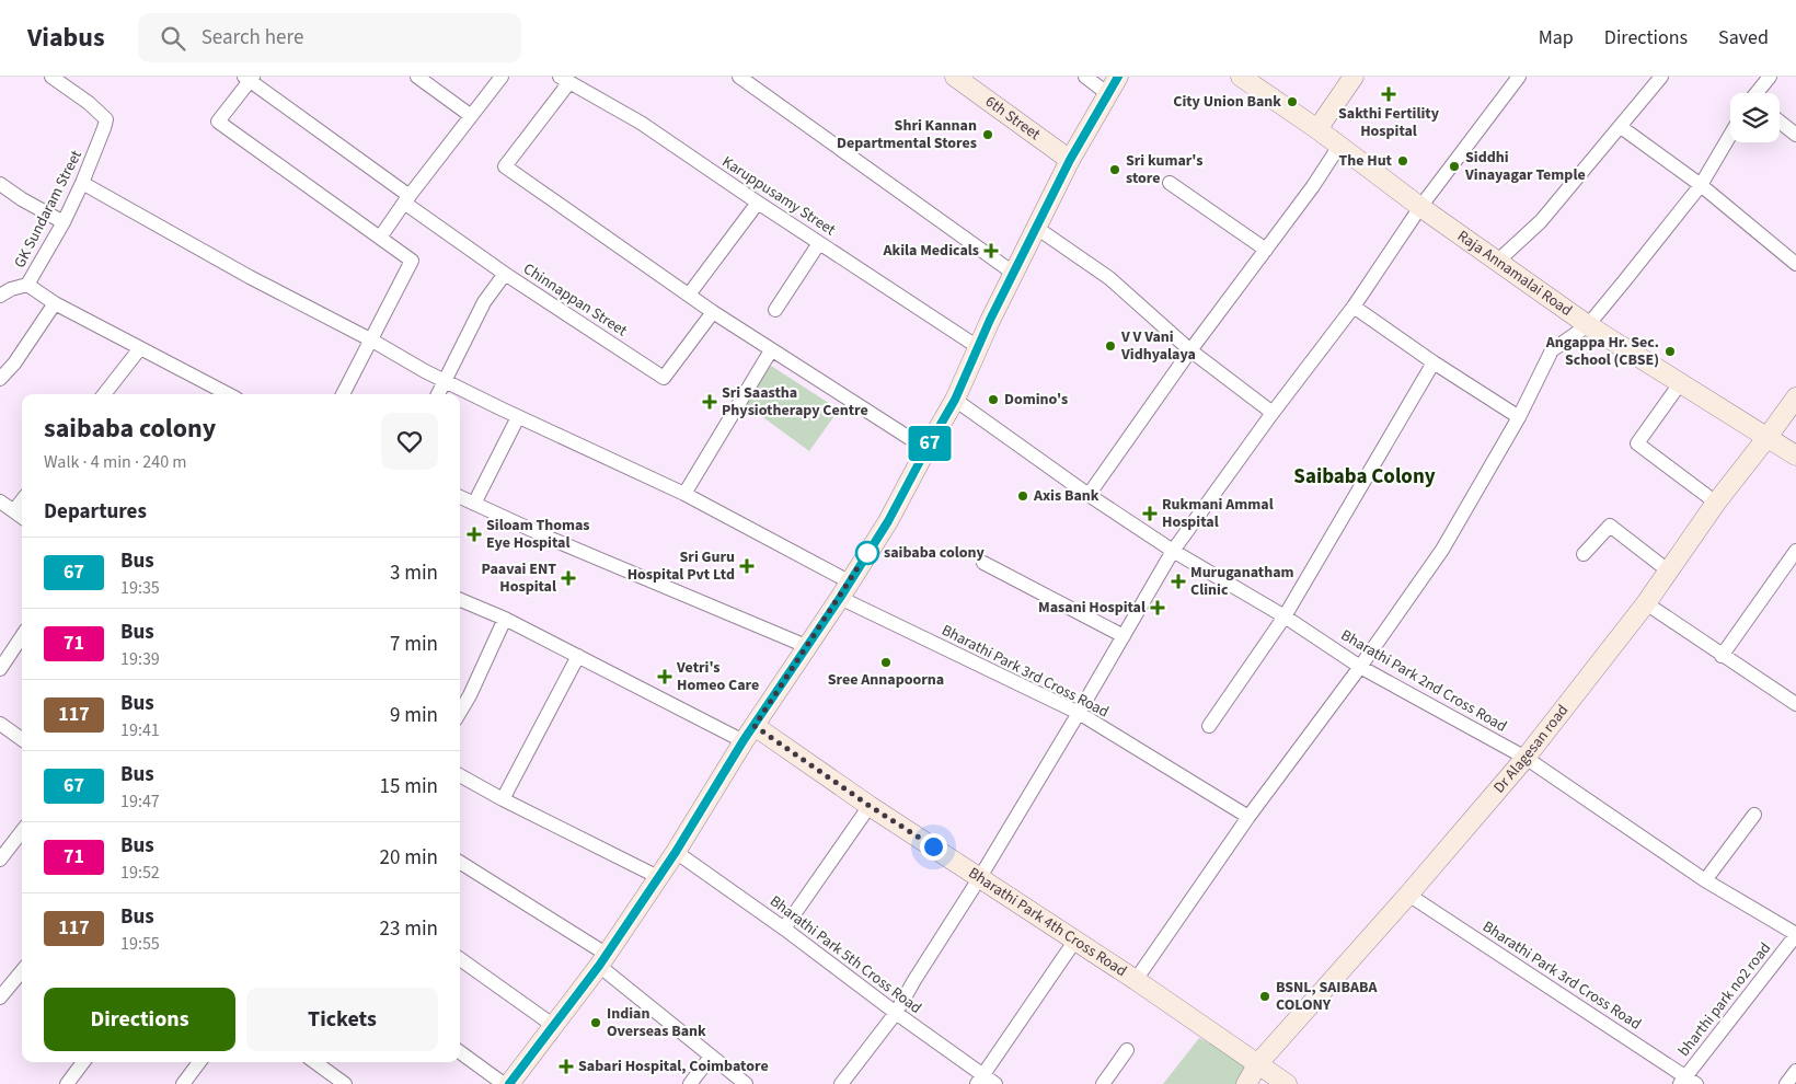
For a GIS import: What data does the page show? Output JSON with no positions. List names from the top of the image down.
{
  "streets": {
    "street": [
      "6th Street",
      "Karuppusamy Street",
      "GK Sundaram Street",
      "Raja Annamalai Road",
      "Chinnappan Street",
      "Bharathi Park 3rd Cross Road",
      "Bharathi Park 2nd Cross Road",
      "Dr Alagesan road",
      "Bharathi Park 4th Cross Road",
      "Bharathi Park 5th Cross Road",
      "bharthi park no2 road"
    ]
  },
  "crossings": [
    ["GK Sundaram Street", "Bharathi Park 3rd Cross Road"],
    ["Raja Annamalai Road", "Dr Alagesan road"],
    ["Bharathi Park 3rd Cross Road", "Dr Alagesan road"],
    ["Bharathi Park 3rd Cross Road", "bharthi park no2 road"],
    ["Bharathi Park 2nd Cross Road", "Dr Alagesan road"],
    ["Bharathi Park 2nd Cross Road", "bharthi park no2 road"],
    ["Dr Alagesan road", "Bharathi Park 4th Cross Road"]
  ],
  "districts": ["Saibaba Colony"],
  "places": {
    "health": [
      "Sakthi Fertility Hospital",
      "Akila Medicals",
      "Sri Saastha Physiotherapy Centre",
      "Rukmani Ammal Hospital",
      "Siloam Thomas Eye Hospital",
      "Sri Guru Hospital Pvt Ltd",
      "Paavai ENT Hospital",
      "Muruganatham Clinic",
      "Masani Hospital",
      "Vetri's Homeo Care",
      "Sabari Hospital, Coimbatore"
    ],
    "other": [
      "City Union Bank",
      "Shri Kannan Departmental Stores",
      "The Hut",
      "Siddhi Vinayagar Temple",
      "Sri kumar's store",
      "V V Vani Vidhyalaya",
      "Angappa Hr. Sec. School (CBSE)",
      "Domino's",
      "Axis Bank",
      "saibaba colony",
      "Sree Annapoorna",
      "BSNL, SAIBABA COLONY",
      "Indian Overseas Bank"
    ]
  },
  "lines": ["bus line 67"],
  "page": {
    "header": "Viabus",
    "search": "Search here",
    "nav": ["Map", "Directions", "Saved"],
    "on_map": "67",
    "heading": [
      ["saibaba colony", "Walk · 4 min · 240 m"],
      "Departures"
    ],
    "list": [
      {
        "mark": "67",
        "name": "Bus",
        "note": "19:35",
        "value": "3 min"
      },
      {
        "mark": "71",
        "name": "Bus",
        "note": "19:39",
        "value": "7 min"
      },
      {
        "mark": "117",
        "name": "Bus",
        "note": "19:41",
        "value": "9 min"
      },
      {
        "mark": "67",
        "name": "Bus",
        "note": "19:47",
        "value": "15 min"
      },
      {
        "mark": "71",
        "name": "Bus",
        "note": "19:52",
        "value": "20 min"
      },
      {
        "mark": "117",
        "name": "Bus",
        "note": "19:55",
        "value": "23 min"
      }
    ],
    "buttons": ["Directions", "Tickets"]
  }
}
